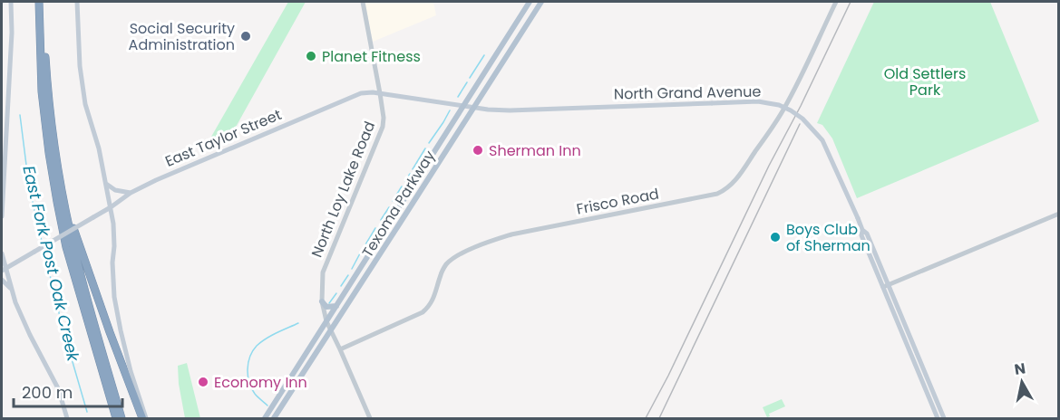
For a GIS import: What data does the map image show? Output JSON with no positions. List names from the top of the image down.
{
  "streets": {
    "main road": ["North Grand Avenue", "East Taylor Street", "Texoma Parkway"],
    "street": ["North Loy Lake Road", "Frisco Road"]
  },
  "crossings": [
    ["North Grand Avenue", "East Taylor Street"],
    ["North Grand Avenue", "Texoma Parkway"],
    ["East Taylor Street", "North Loy Lake Road"],
    ["East Taylor Street", "Texoma Parkway"],
    ["North Loy Lake Road", "Frisco Road"],
    ["North Loy Lake Road", "Texoma Parkway"]
  ],
  "water": ["East Fork Post Oak Creek"],
  "parks": ["Old Settlers Park"],
  "places": [
    "Social Security Administration",
    "Planet Fitness",
    "Sherman Inn",
    "Boys Club of Sherman",
    "Economy Inn"
  ],
  "scale_bar": "200 m",
  "north": "top"
}
